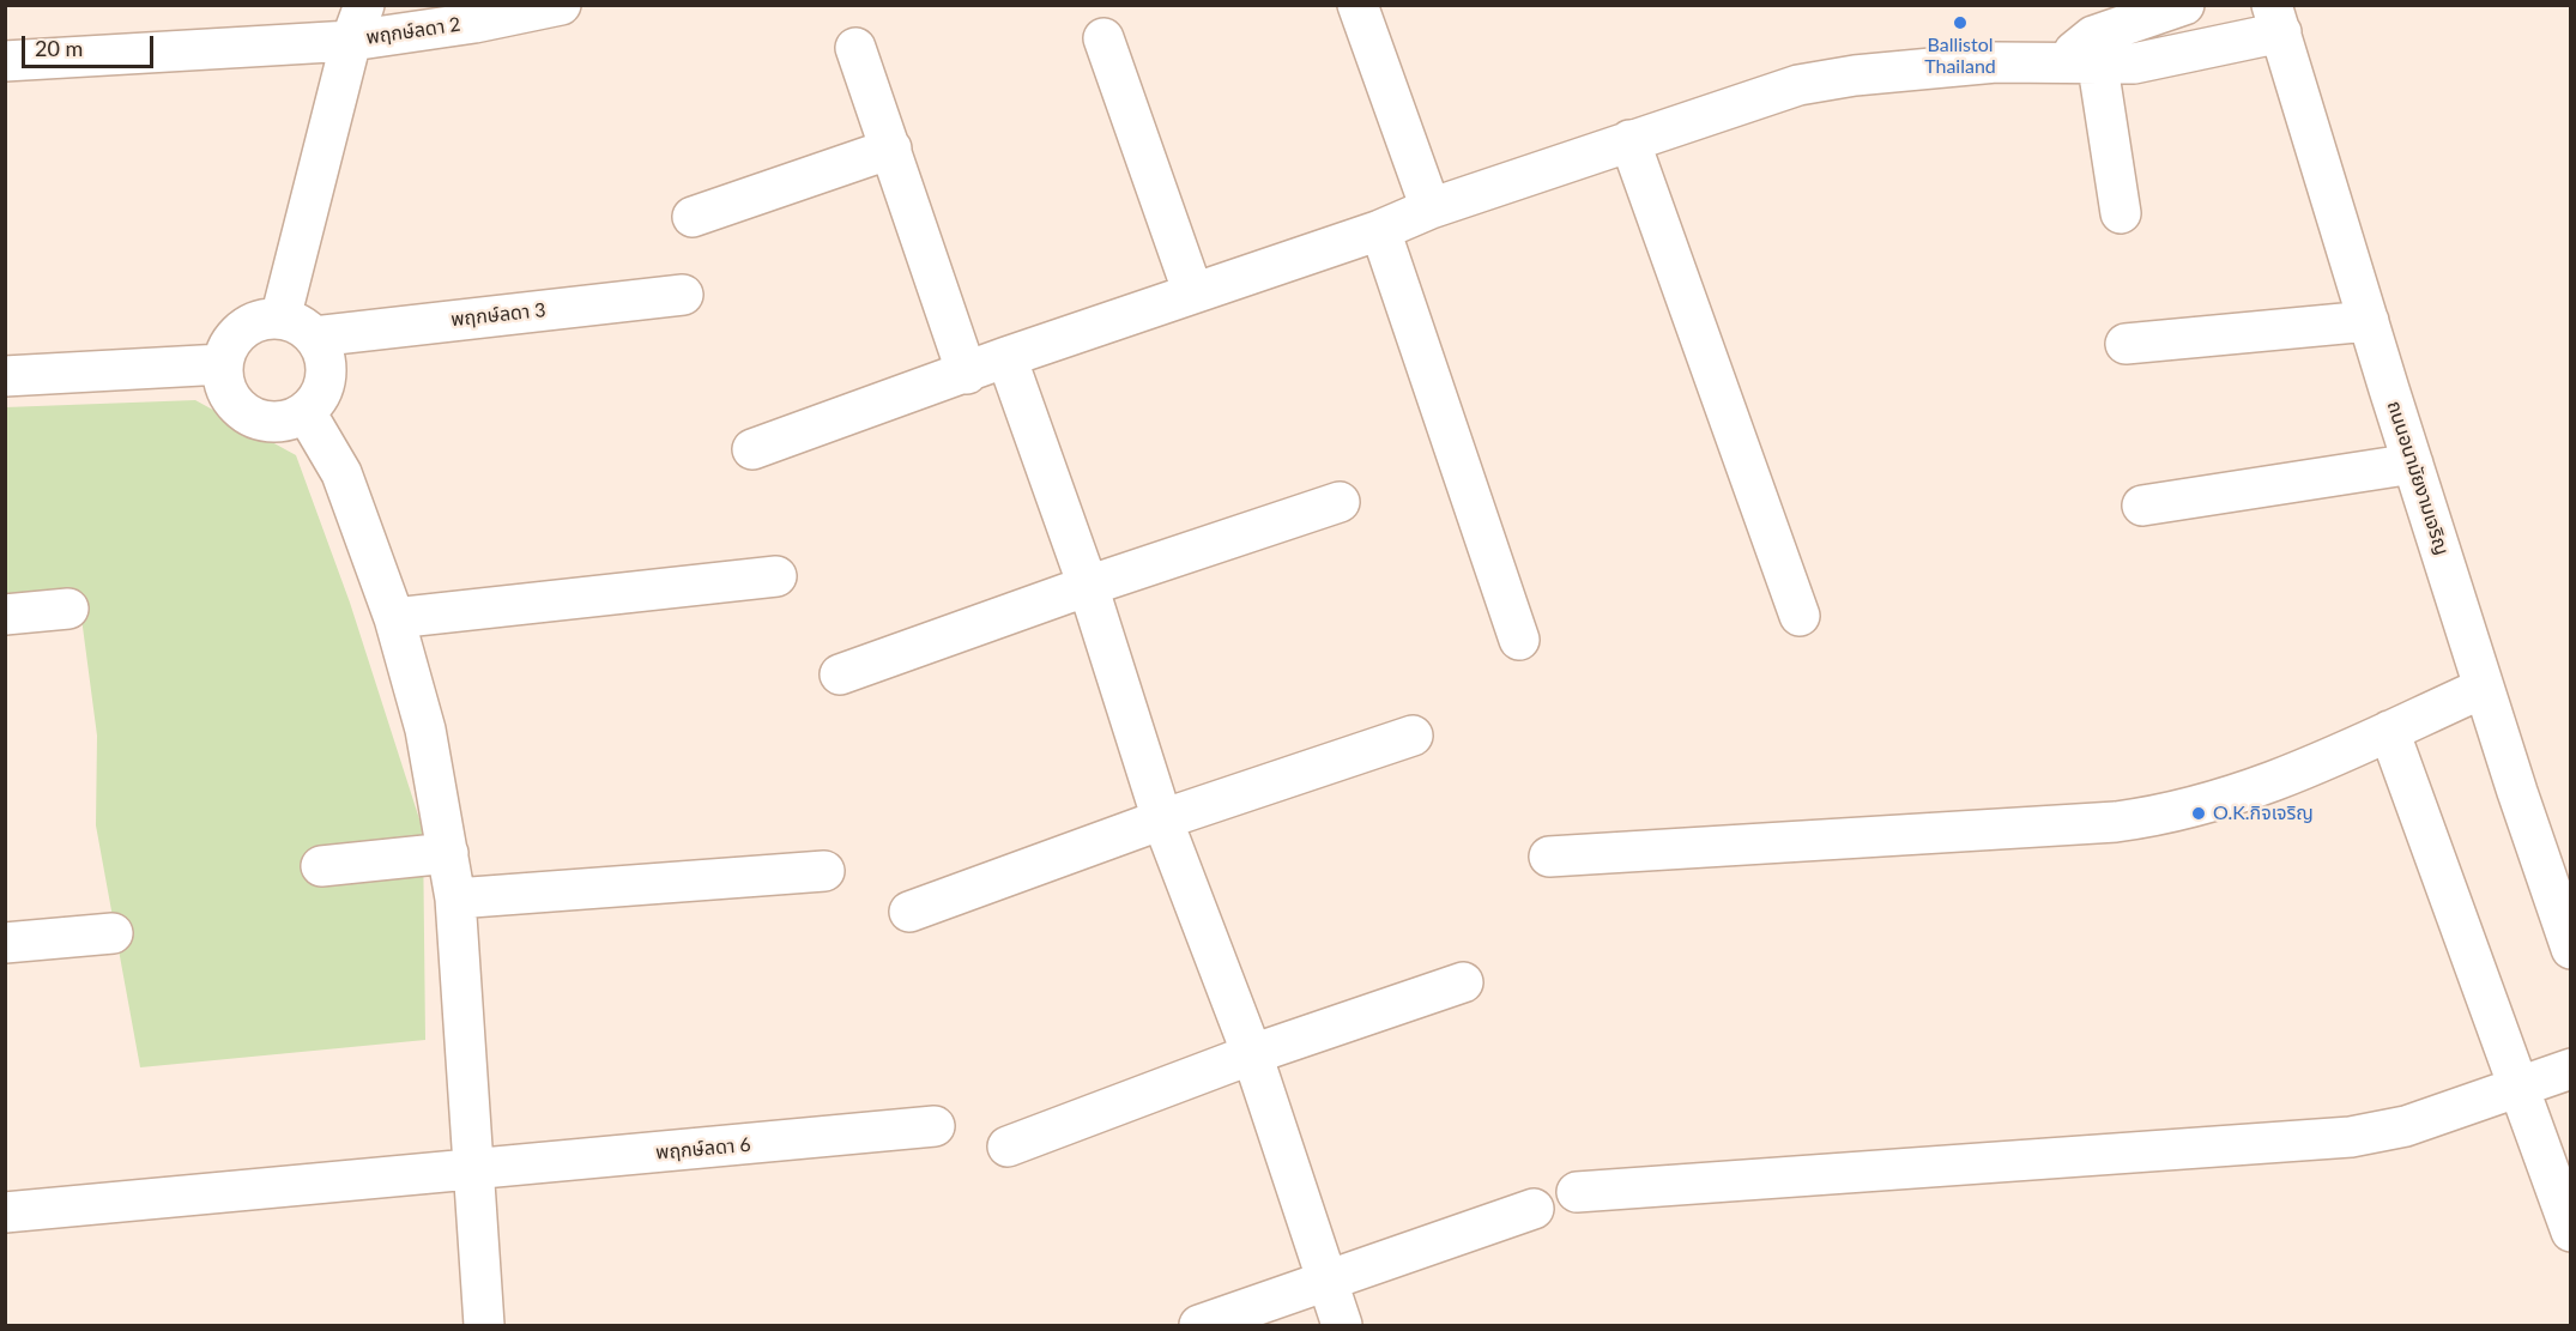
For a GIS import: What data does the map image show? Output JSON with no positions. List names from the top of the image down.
{
  "streets": {
    "street": [
      "พฤกษ์ลดา 2",
      "พฤกษ์ลดา 3",
      "ถนนอนามัยงามเจริญ",
      "พฤกษ์ลดา 6"
    ]
  },
  "places": ["Ballistol Thailand", "O.K.กิจเจริญ"],
  "scale_bar": "20 m"
}
